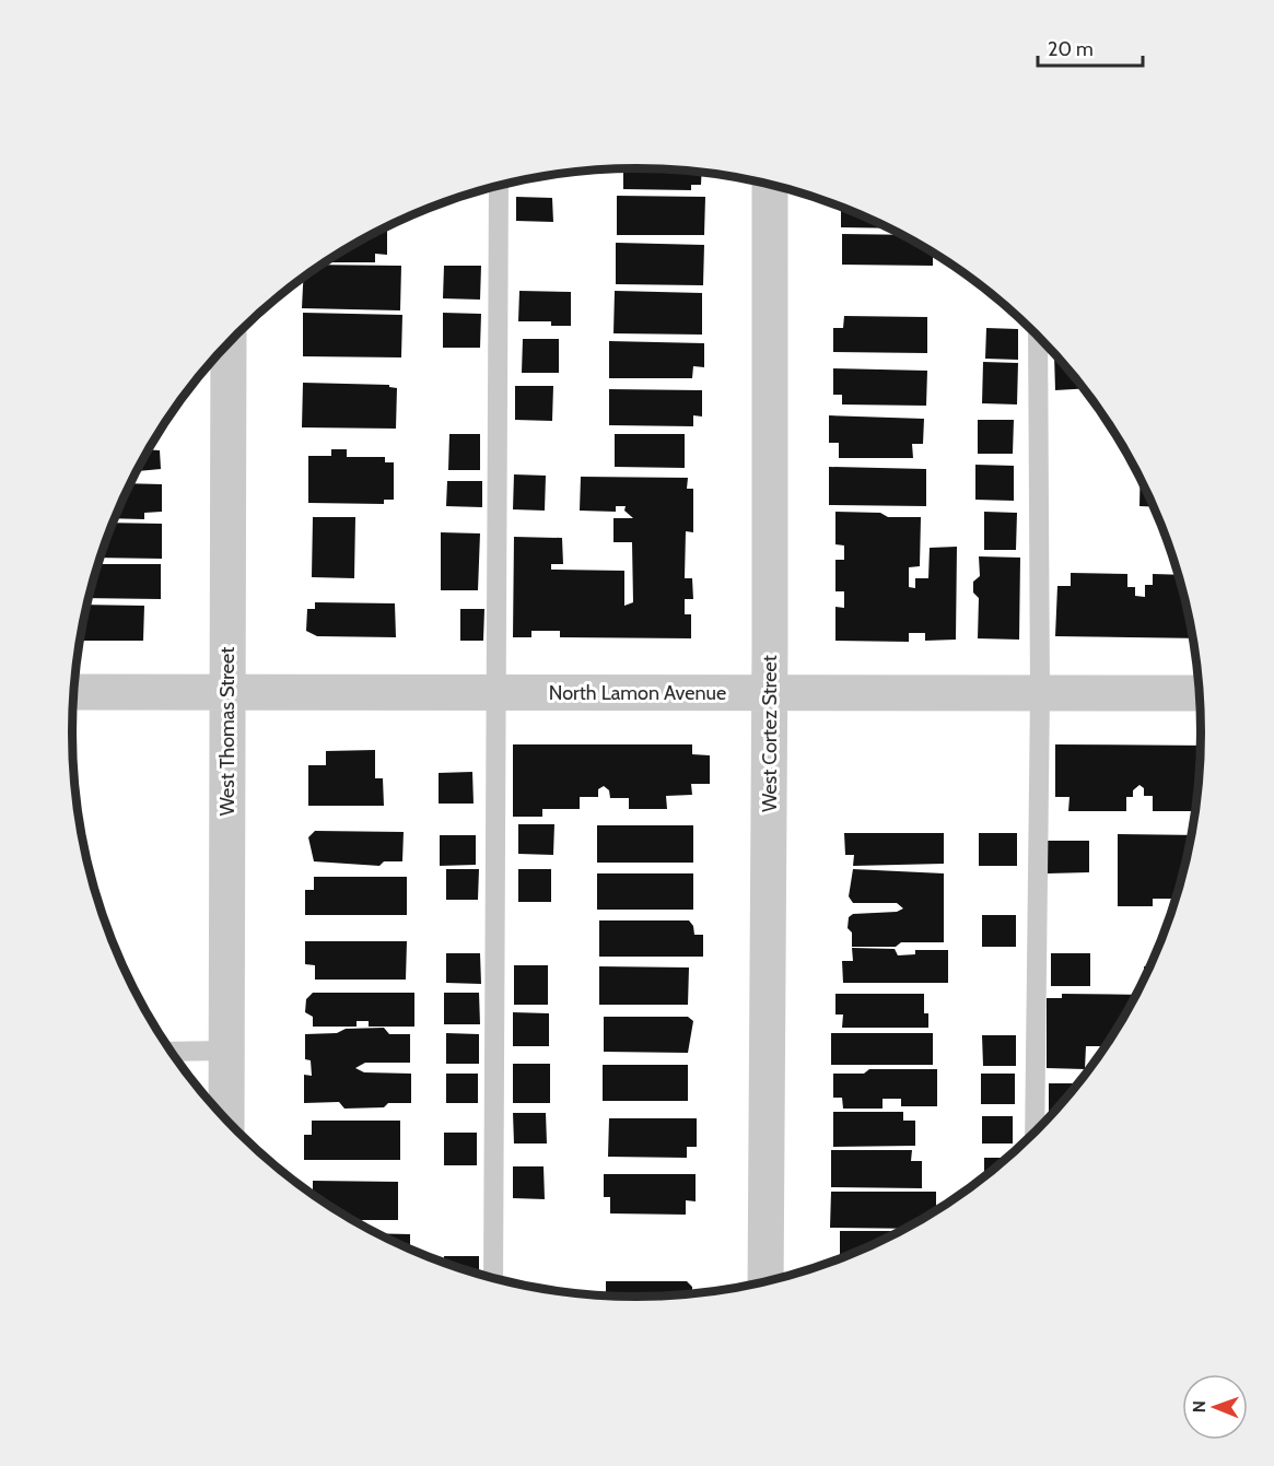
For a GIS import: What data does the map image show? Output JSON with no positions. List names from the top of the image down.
{
  "streets": {
    "street": ["North Lamon Avenue", "West Thomas Street", "West Cortez Street"]
  },
  "crossings": [
    ["North Lamon Avenue", "West Thomas Street"],
    ["North Lamon Avenue", "West Cortez Street"]
  ],
  "scale_bar": "20 m",
  "north": "left"
}
